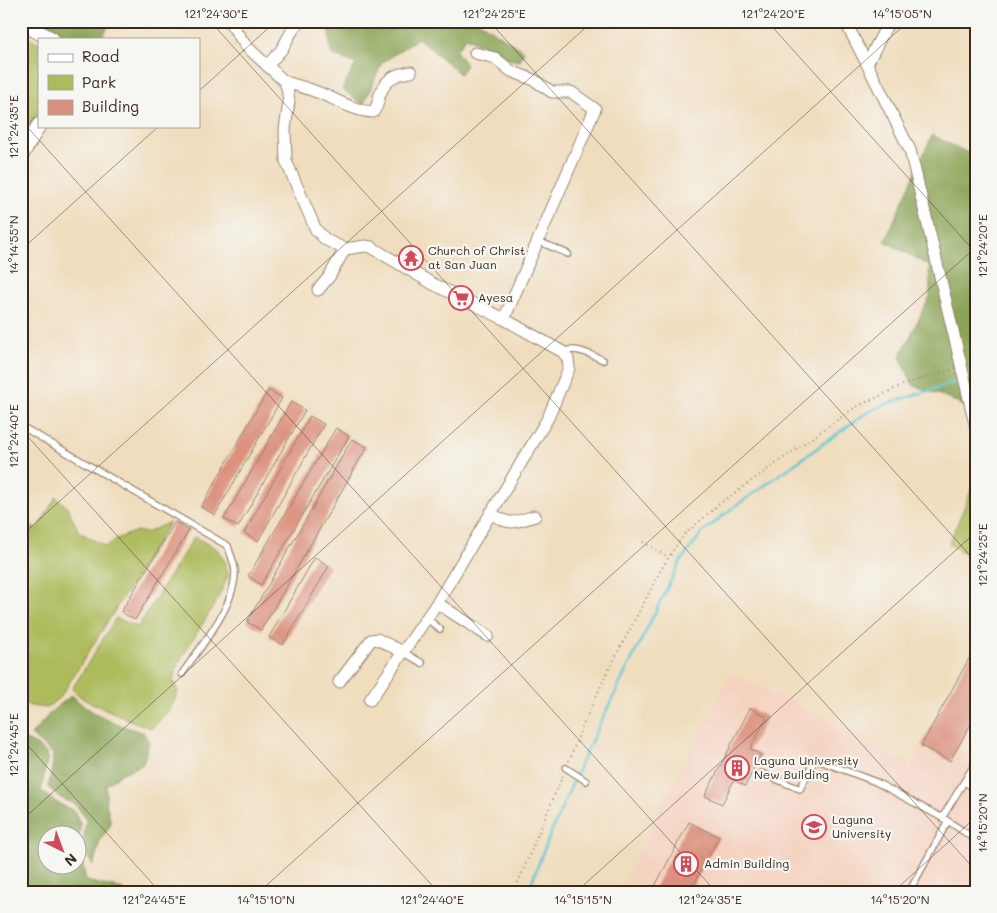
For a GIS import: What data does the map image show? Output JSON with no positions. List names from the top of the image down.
{
  "places": {
    "temple": ["Church of Christ at San Juan"],
    "supermarket": ["Ayesa"],
    "building": ["Laguna University New Building", "Admin Building"],
    "school or university": ["Laguna University"]
  },
  "legend": ["Road", "Park", "Building"],
  "north": "bottom right",
  "coordinates": [
    "121°24'30\"E",
    "121°24'25\"E",
    "121°24'20\"E",
    "14°15'05\"N",
    "121°24'35\"E",
    "14°14'55\"N",
    "121°24'40\"E",
    "121°24'45\"E",
    "14°15'20\"N",
    "14°15'10\"N",
    "14°15'15\"N"
  ]
}
